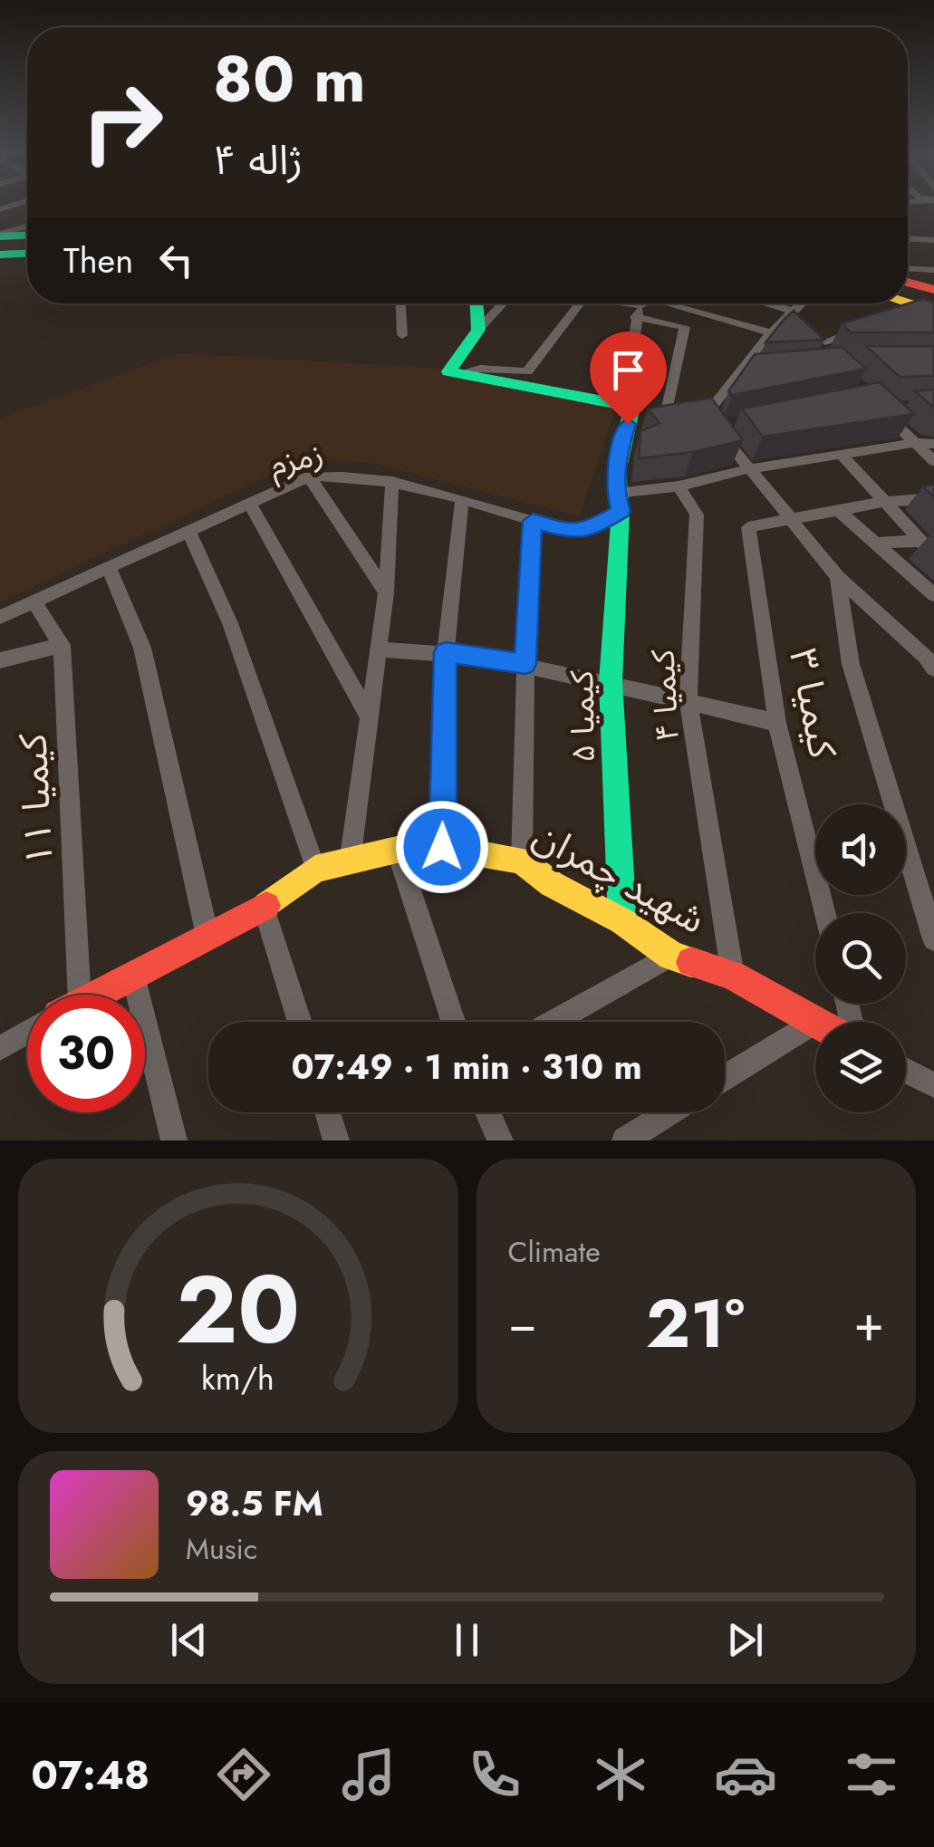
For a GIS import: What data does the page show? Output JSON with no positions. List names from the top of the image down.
{
  "streets": {
    "street": [
      "زمزم",
      "کیمیا ۴",
      "کیمیا ۳",
      "کیمیا ۵",
      "کیمیا ۱۱",
      "شهید چمران"
    ]
  },
  "crossings": [
    ["زمزم", "کیمیا ۵"],
    ["کیمیا ۴", "شهید چمران"],
    ["کیمیا ۵", "شهید چمران"]
  ],
  "page": {
    "turn": ["80 m", "ژاله ۴"],
    "then": "Then",
    "limit": "30",
    "trip": "07:49 · 1 min · 310 m",
    "tile": "Climate",
    "heat": ["−", "21°", "+"],
    "song": ["98.5 FM", "Music"],
    "tabs": "07:48",
    "gauge": ["20", "km/h"]
  }
}
